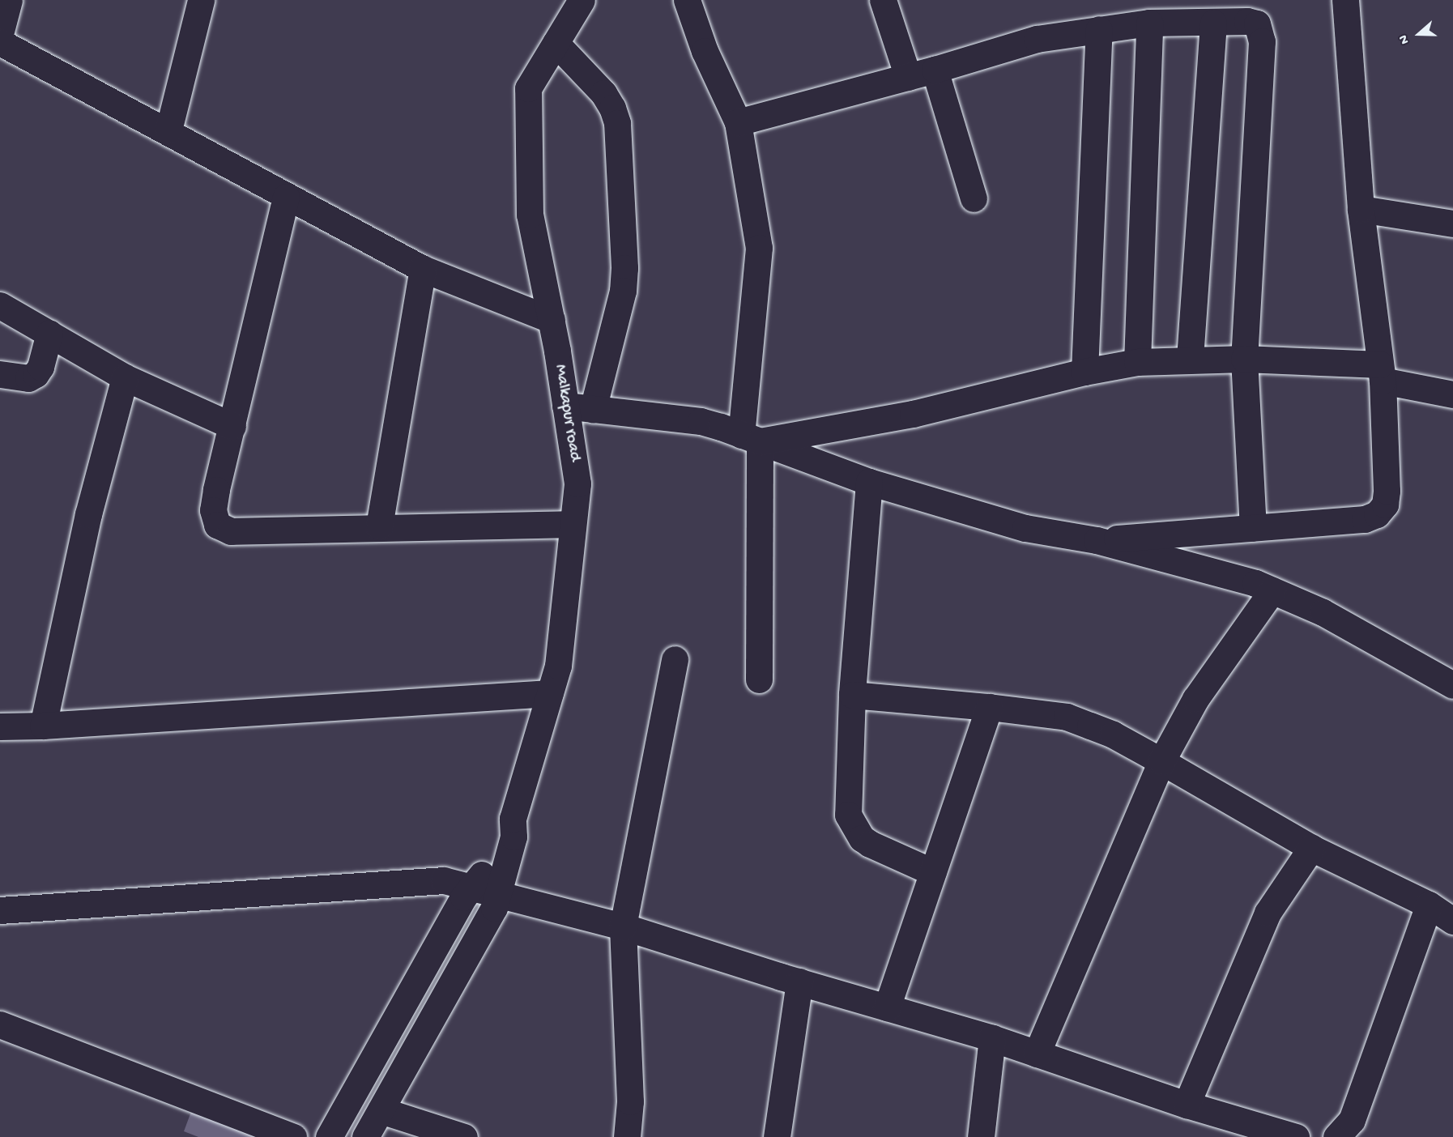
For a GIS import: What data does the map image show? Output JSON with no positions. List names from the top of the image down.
{
  "streets": {
    "street": ["Malkapur road"]
  },
  "north": "left"
}
